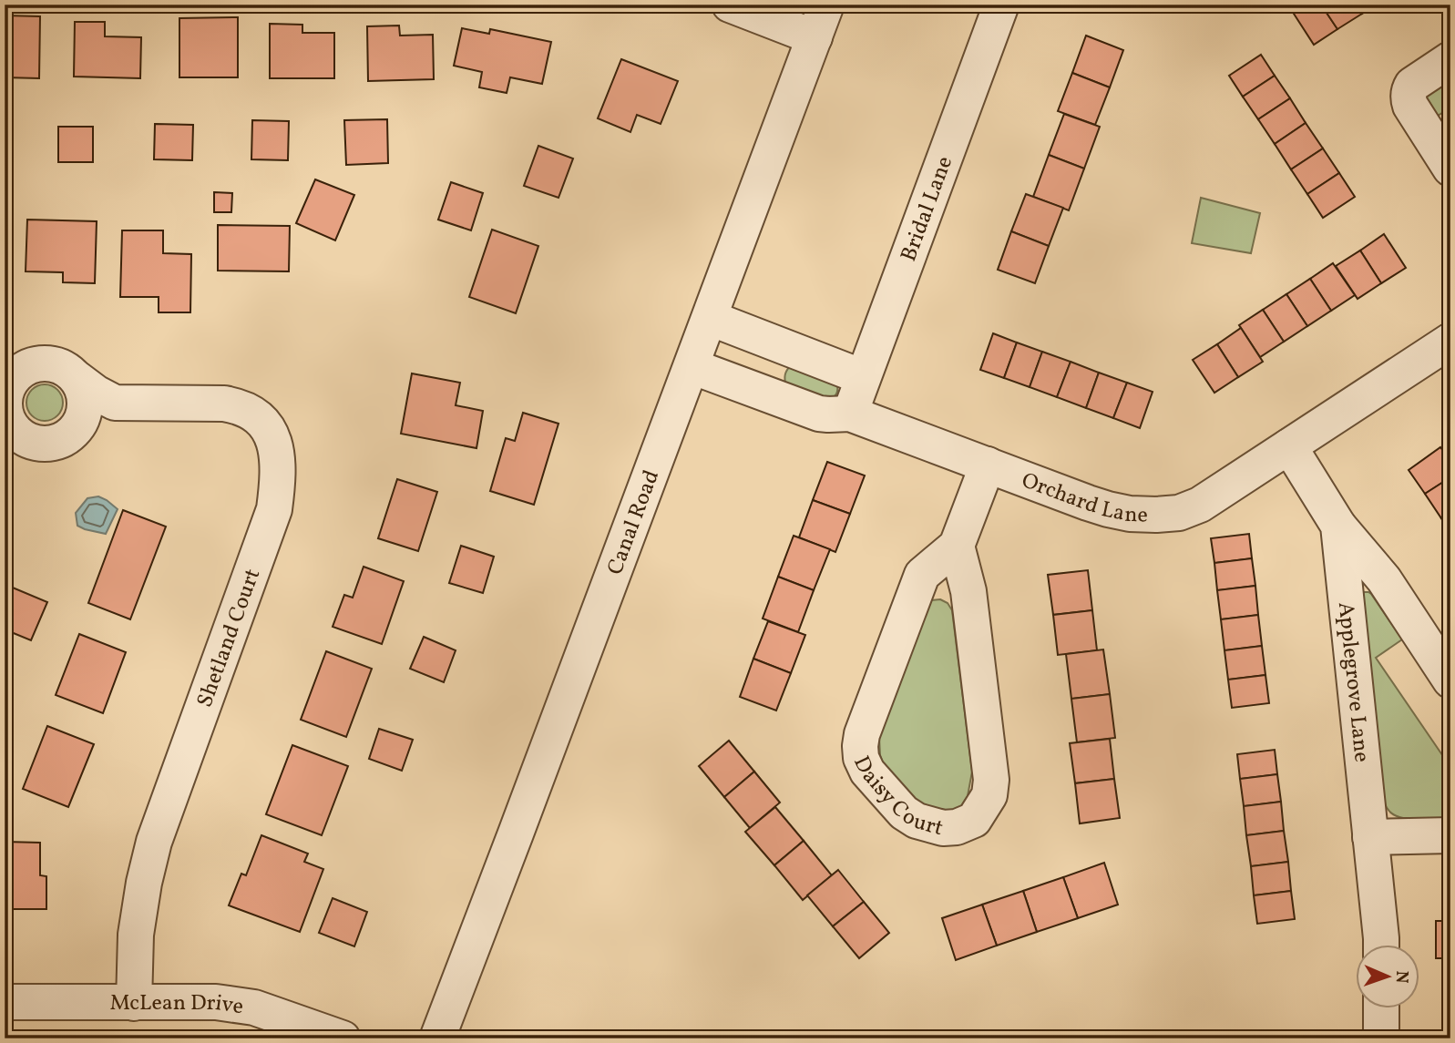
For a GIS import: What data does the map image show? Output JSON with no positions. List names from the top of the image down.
{
  "streets": {
    "street": [
      "Bridal Lane",
      "Orchard Lane",
      "Canal Road",
      "Shetland Court",
      "Applegrove Lane",
      "Daisy Court",
      "McLean Drive"
    ]
  },
  "crossings": [
    ["Bridal Lane", "Orchard Lane"],
    ["Orchard Lane", "Canal Road"],
    ["Orchard Lane", "Applegrove Lane"],
    ["Orchard Lane", "Daisy Court"],
    ["Shetland Court", "McLean Drive"]
  ],
  "north": "right"
}
